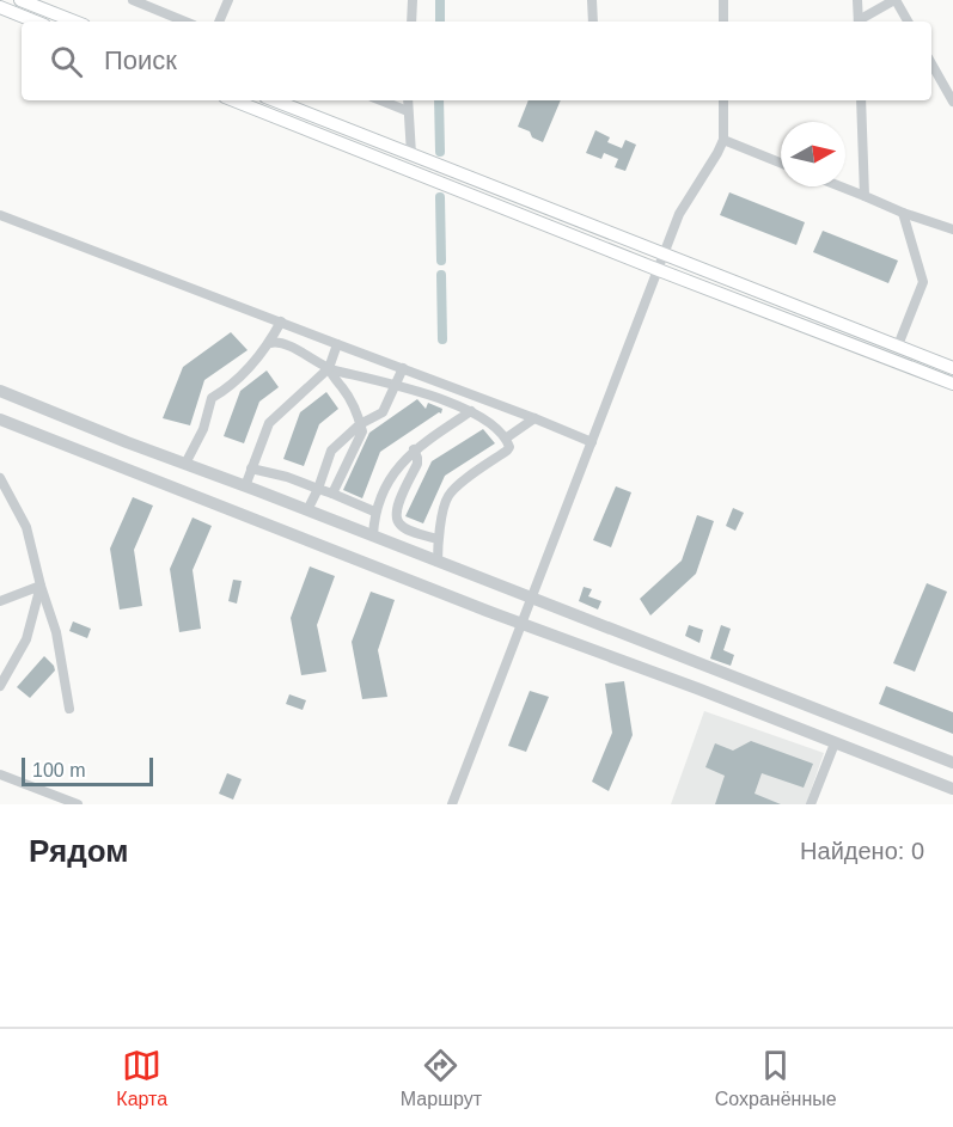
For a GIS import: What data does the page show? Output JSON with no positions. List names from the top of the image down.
{
  "scale_bar": "100 m",
  "north": "right",
  "page": {
    "search": "Поиск",
    "scale": "100 m",
    "heading": ["Рядом", "Найдено: 0"],
    "nav": ["Карта", "Маршрут", "Сохранённые"]
  }
}
